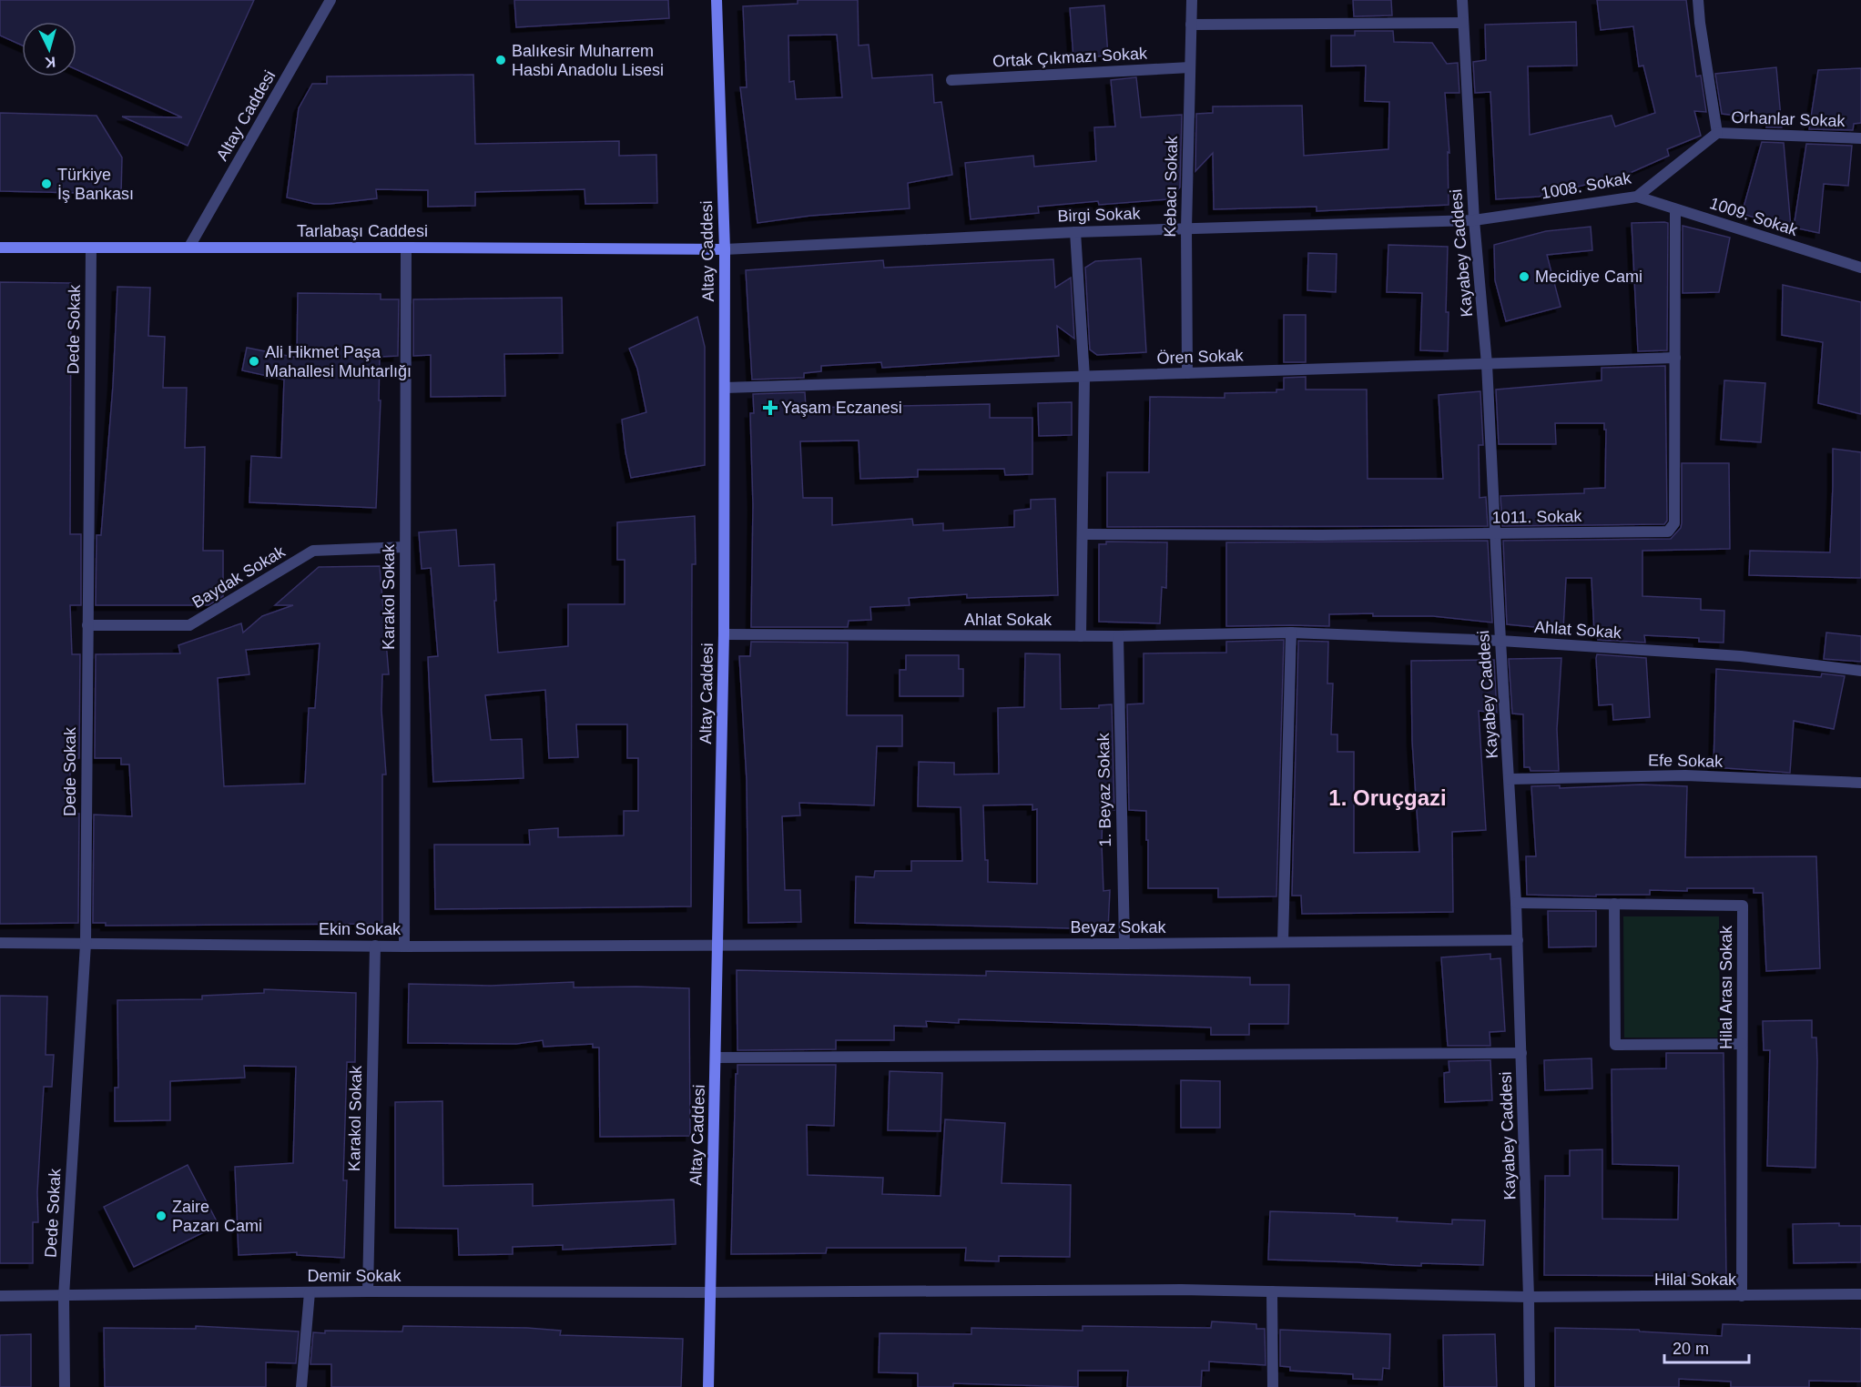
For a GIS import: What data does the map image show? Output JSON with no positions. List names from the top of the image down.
{
  "streets": {
    "main road": ["Altay Caddesi", "Tarlabaşı Caddesi"],
    "street": [
      "Ortak Çıkmazı Sokak",
      "Orhanlar Sokak",
      "1008. Sokak",
      "Kebacı Sokak",
      "Birgi Sokak",
      "1009. Sokak",
      "Kayabey Caddesi",
      "Dede Sokak",
      "Ören Sokak",
      "1011. Sokak",
      "Baydak Sokak",
      "Karakol Sokak",
      "Ahlat Sokak",
      "Efe Sokak",
      "1. Beyaz Sokak",
      "Beyaz Sokak",
      "Ekin Sokak",
      "Hilal Arası Sokak",
      "Demir Sokak",
      "Hilal Sokak"
    ]
  },
  "crossings": [
    ["Ortak Çıkmazı Sokak", "Kebacı Sokak"],
    ["Altay Caddesi", "Birgi Sokak"],
    ["Altay Caddesi", "Tarlabaşı Caddesi"],
    ["Altay Caddesi", "Ören Sokak"],
    ["Altay Caddesi", "Ahlat Sokak"],
    ["Altay Caddesi", "Beyaz Sokak"],
    ["Altay Caddesi", "Ekin Sokak"],
    ["Altay Caddesi", "Demir Sokak"],
    ["Orhanlar Sokak", "1008. Sokak"],
    ["1008. Sokak", "Birgi Sokak"],
    ["1008. Sokak", "1009. Sokak"],
    ["1008. Sokak", "Kayabey Caddesi"],
    ["Kebacı Sokak", "Birgi Sokak"],
    ["Kebacı Sokak", "Ören Sokak"],
    ["Birgi Sokak", "Tarlabaşı Caddesi"],
    ["Birgi Sokak", "Kayabey Caddesi"],
    ["1009. Sokak", "1011. Sokak"],
    ["Tarlabaşı Caddesi", "Dede Sokak"],
    ["Tarlabaşı Caddesi", "Karakol Sokak"],
    ["Kayabey Caddesi", "Ören Sokak"],
    ["Kayabey Caddesi", "1011. Sokak"],
    ["Kayabey Caddesi", "Ahlat Sokak"],
    ["Kayabey Caddesi", "Efe Sokak"],
    ["Kayabey Caddesi", "Beyaz Sokak"],
    ["Kayabey Caddesi", "Hilal Arası Sokak"],
    ["Kayabey Caddesi", "Hilal Sokak"],
    ["Dede Sokak", "Baydak Sokak"],
    ["Dede Sokak", "Ekin Sokak"],
    ["Dede Sokak", "Demir Sokak"],
    ["Ören Sokak", "1011. Sokak"],
    ["Baydak Sokak", "Karakol Sokak"],
    ["Karakol Sokak", "Ekin Sokak"],
    ["Karakol Sokak", "Demir Sokak"],
    ["Ahlat Sokak", "1. Beyaz Sokak"],
    ["1. Beyaz Sokak", "Beyaz Sokak"],
    ["Beyaz Sokak", "Ekin Sokak"],
    ["Hilal Arası Sokak", "Hilal Sokak"],
    ["Demir Sokak", "Hilal Sokak"]
  ],
  "districts": ["1. Oruçgazi"],
  "places": {
    "other": [
      "Balıkesir Muharrem Hasbi Anadolu Lisesi",
      "Türkiye İş Bankası",
      "Mecidiye Cami",
      "Ali Hikmet Paşa Mahallesi Muhtarlığı",
      "Zaire Pazarı Cami"
    ],
    "health": ["Yaşam Eczanesi"]
  },
  "scale_bar": "20 m",
  "north": "bottom"
}
